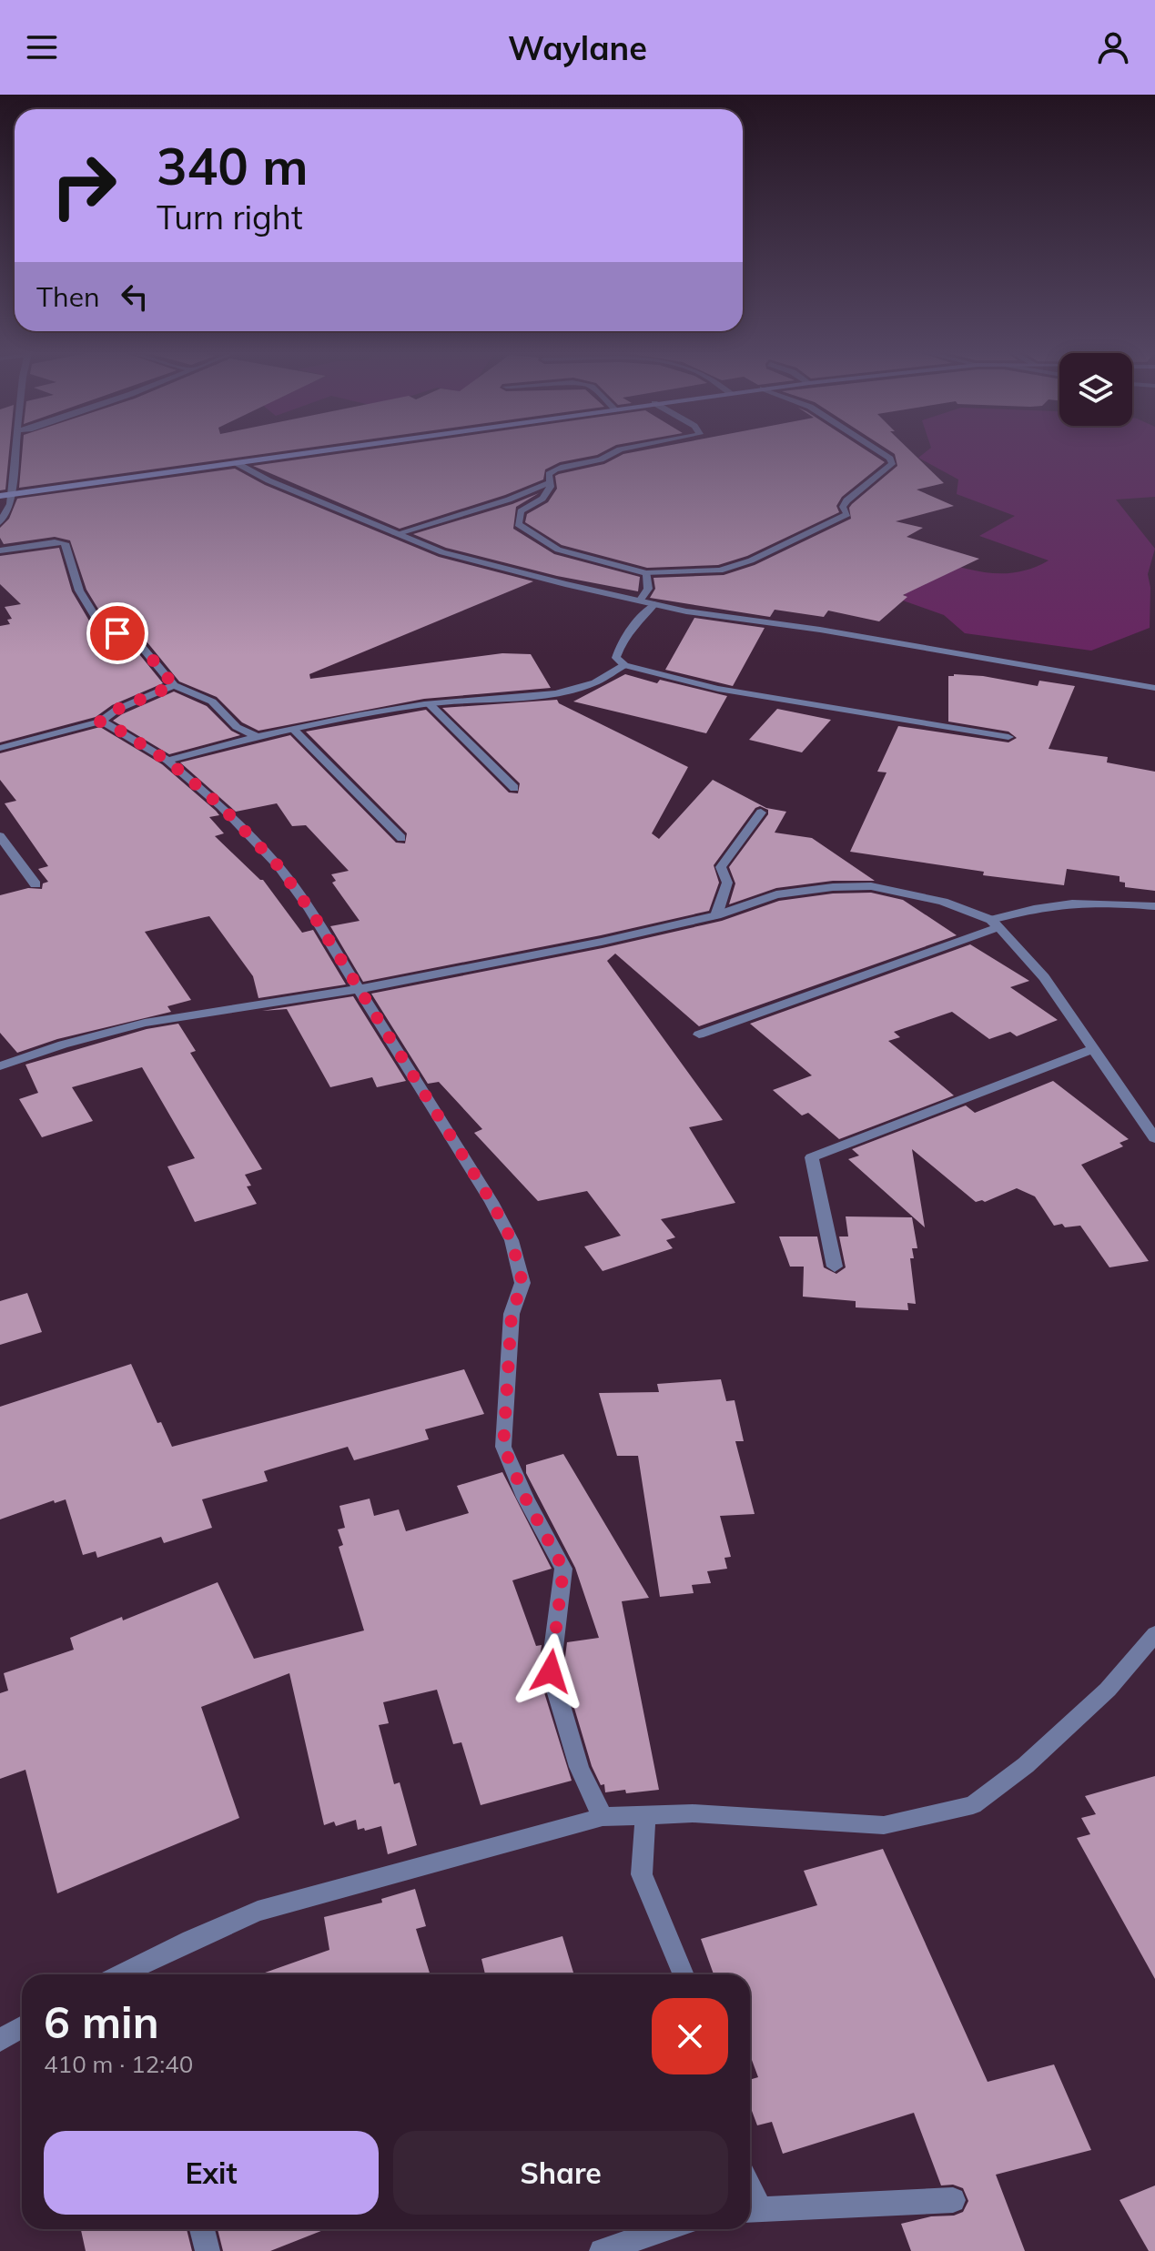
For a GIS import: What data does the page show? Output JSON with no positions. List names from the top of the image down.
{
  "page": {
    "header": "Waylane",
    "turn": ["340 m", "Turn right"],
    "then": "Then",
    "heading": ["6 min", "410 m · 12:40"],
    "buttons": ["Exit", "Share"]
  }
}
